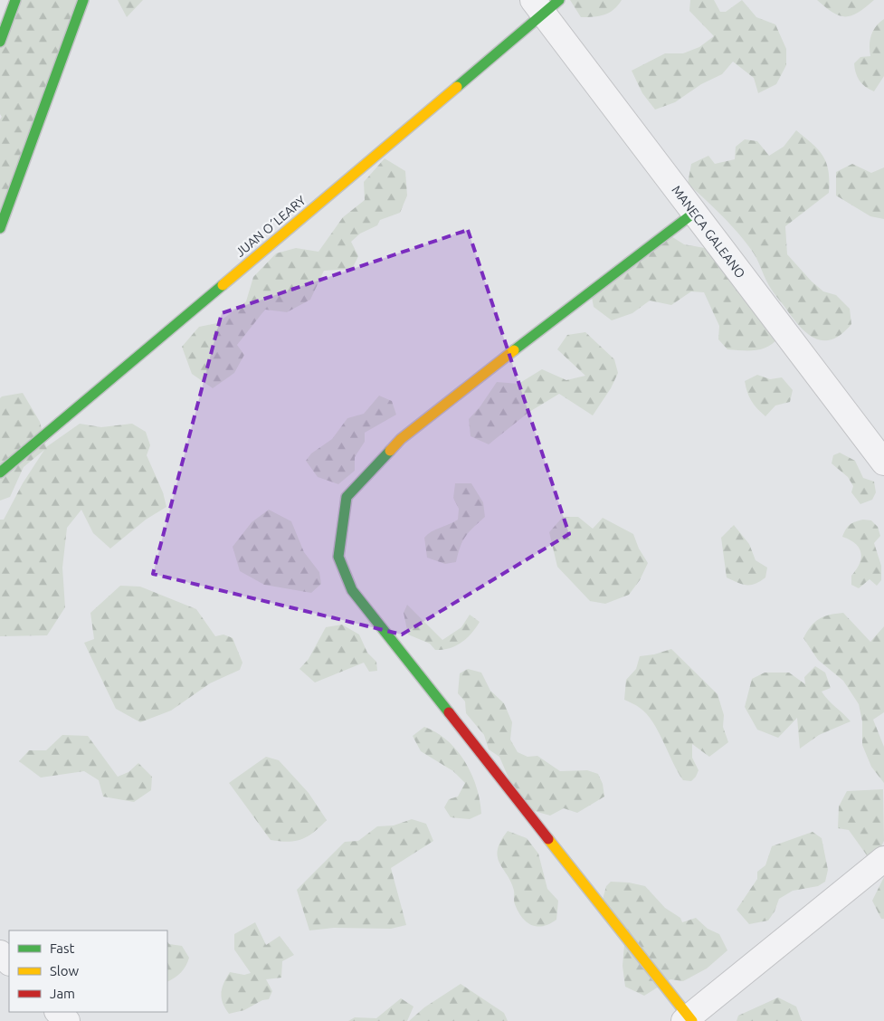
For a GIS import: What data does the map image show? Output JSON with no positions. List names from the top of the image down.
{
  "streets": {
    "street": ["JUAN O´LEARY", "MANECA GALEANO"]
  },
  "crossings": [
    ["JUAN O´LEARY", "MANECA GALEANO"]
  ],
  "legend": ["Fast", "Slow", "Jam"]
}
